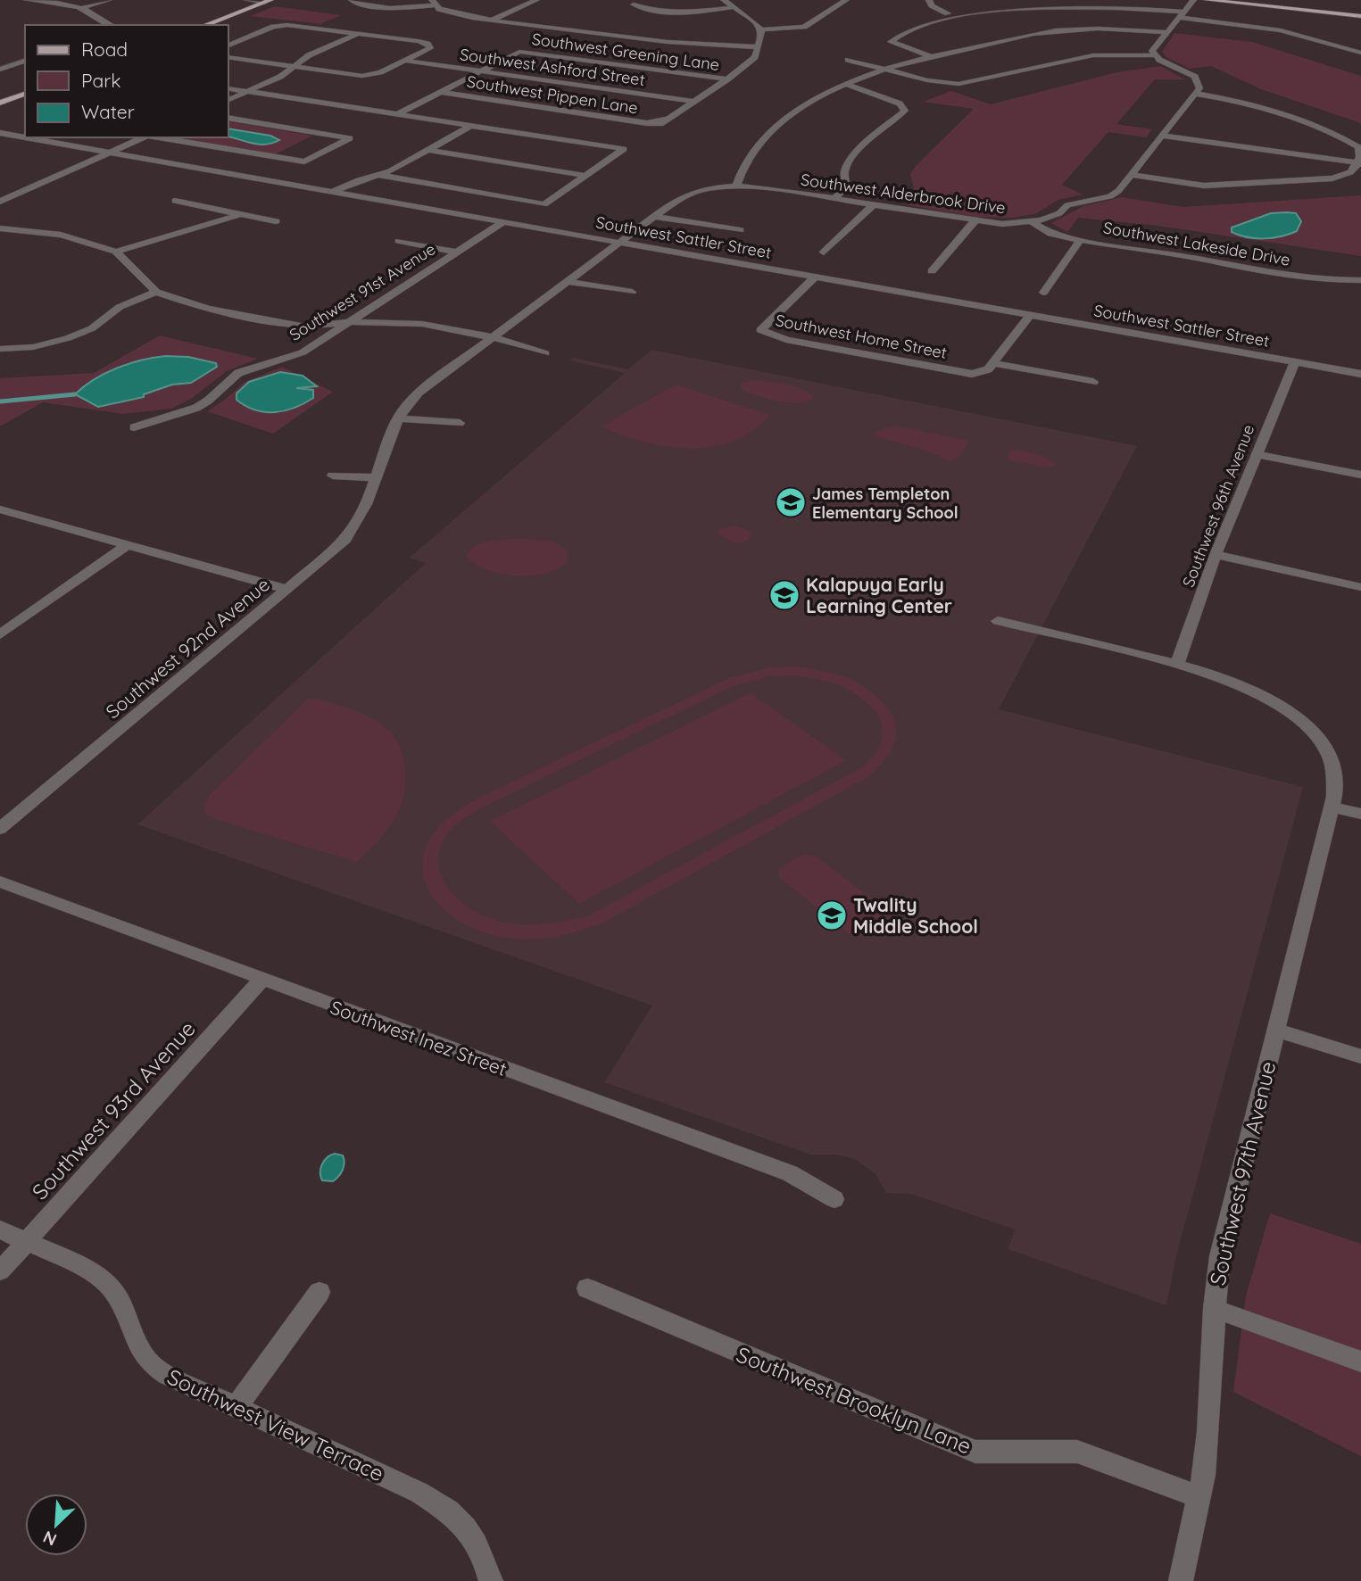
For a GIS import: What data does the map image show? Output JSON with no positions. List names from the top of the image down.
{
  "streets": {
    "street": [
      "Southwest Greening Lane",
      "Southwest Ashford Street",
      "Southwest Pippen Lane",
      "Southwest Alderbrook Drive",
      "Southwest Sattler Street",
      "Southwest Lakeside Drive",
      "Southwest 91st Avenue",
      "Southwest Home Street",
      "Southwest 96th Avenue",
      "Southwest 92nd Avenue",
      "Southwest Inez Street",
      "Southwest 93rd Avenue",
      "Southwest 97th Avenue",
      "Southwest Brooklyn Lane",
      "Southwest View Terrace"
    ]
  },
  "crossings": [
    ["Southwest Greening Lane", "Southwest Ashford Street"],
    ["Southwest Ashford Street", "Southwest Pippen Lane"],
    ["Southwest Alderbrook Drive", "Southwest Sattler Street"],
    ["Southwest Alderbrook Drive", "Southwest Lakeside Drive"],
    ["Southwest Alderbrook Drive", "Southwest 92nd Avenue"],
    ["Southwest Sattler Street", "Southwest 91st Avenue"],
    ["Southwest Sattler Street", "Southwest Home Street"],
    ["Southwest Sattler Street", "Southwest 96th Avenue"],
    ["Southwest Sattler Street", "Southwest 92nd Avenue"],
    ["Southwest 96th Avenue", "Southwest 97th Avenue"],
    ["Southwest Inez Street", "Southwest 93rd Avenue"],
    ["Southwest 93rd Avenue", "Southwest View Terrace"],
    ["Southwest 97th Avenue", "Southwest Brooklyn Lane"]
  ],
  "places": {
    "school or university": ["James Templeton Elementary School", "Kalapuya Early Learning Center", "Twality Middle School"]
  },
  "legend": ["Road", "Park", "Water"],
  "north": "bottom left"
}
